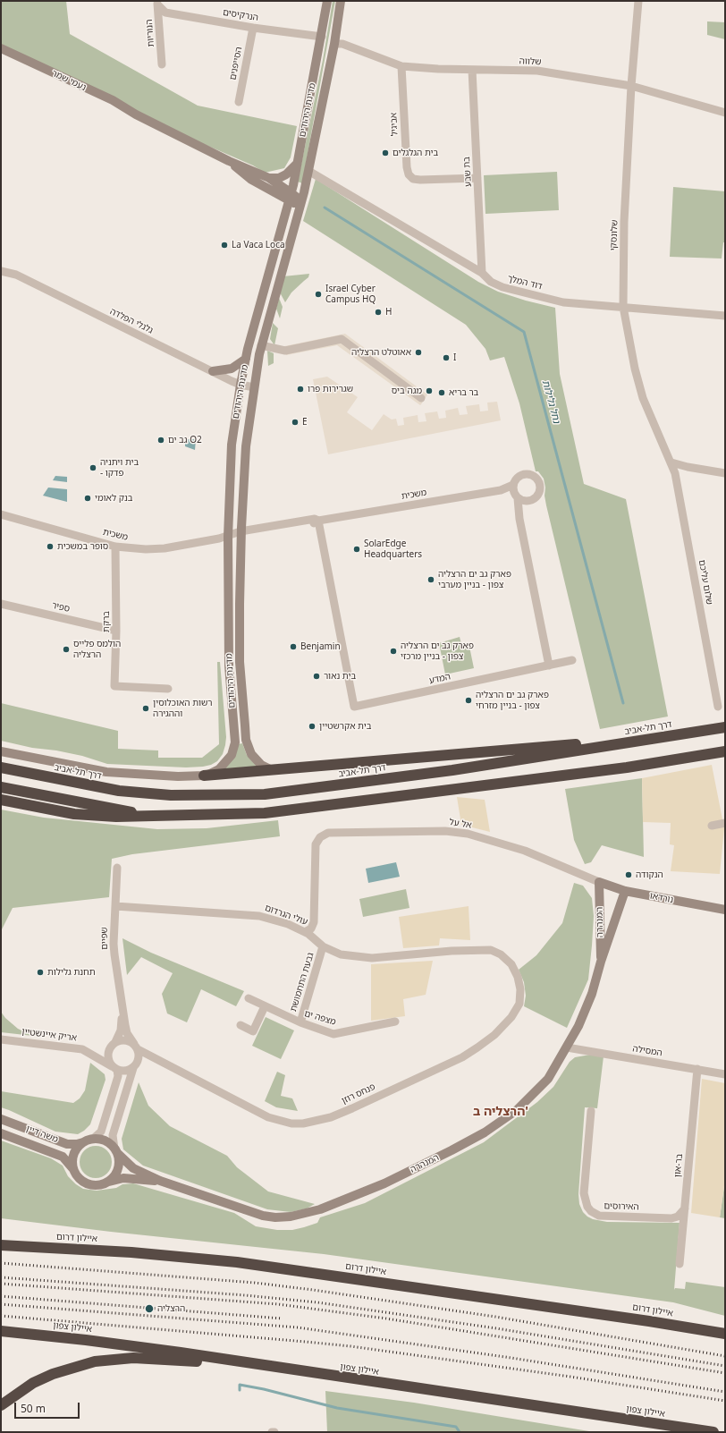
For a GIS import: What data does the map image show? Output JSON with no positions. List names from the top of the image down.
{
  "streets": {
    "highway": ["דרך תל-אביב", "איילון דרום", "איילון צפון"],
    "street": [
      "הנרקיסים",
      "הנוריות",
      "שלווה",
      "הסייפנים",
      "נעמי שמר",
      "מדינת היהודים",
      "אביגיל",
      "בת שבע",
      "שלונסקי",
      "דוד המלך",
      "גלגלי הפלדה",
      "משכית",
      "שלום עליכם",
      "ספיר",
      "ברקת",
      "המדע",
      "אל על",
      "נורדאו",
      "עולי הגרדום",
      "המנהרה",
      "שפיים",
      "גבעת התחמושת",
      "מצפה ים",
      "אריק איינשטיין",
      "המסילה",
      "פנחס רוזן",
      "משה דיין",
      "בר-און",
      "האירוסים"
    ]
  },
  "crossings": [
    ["הנרקיסים", "הנוריות"],
    ["הנרקיסים", "הסייפנים"],
    ["הנרקיסים", "מדינת היהודים"],
    ["שלווה", "מדינת היהודים"],
    ["שלווה", "אביגיל"],
    ["שלווה", "בת שבע"],
    ["שלווה", "שלונסקי"],
    ["נעמי שמר", "מדינת היהודים"],
    ["מדינת היהודים", "דוד המלך"],
    ["מדינת היהודים", "גלגלי הפלדה"],
    ["מדינת היהודים", "משכית"],
    ["מדינת היהודים", "דרך תל-אביב"],
    ["אביגיל", "בת שבע"],
    ["בת שבע", "דוד המלך"],
    ["שלונסקי", "דוד המלך"],
    ["שלונסקי", "שלום עליכם"],
    ["משכית", "ברקת"],
    ["משכית", "המדע"],
    ["ספיר", "ברקת"],
    ["אל על", "נורדאו"],
    ["אל על", "עולי הגרדום"],
    ["אל על", "המנהרה"],
    ["נורדאו", "המנהרה"],
    ["עולי הגרדום", "שפיים"],
    ["עולי הגרדום", "גבעת התחמושת"],
    ["עולי הגרדום", "פנחס רוזן"],
    ["המנהרה", "שפיים"],
    ["המנהרה", "המסילה"],
    ["המנהרה", "משה דיין"],
    ["שפיים", "אריק איינשטיין"],
    ["שפיים", "פנחס רוזן"],
    ["שפיים", "משה דיין"],
    ["גבעת התחמושת", "מצפה ים"],
    ["אריק איינשטיין", "פנחס רוזן"],
    ["המסילה", "בר-און"],
    ["בר-און", "האירוסים"]
  ],
  "districts": ["הרצליה ב'"],
  "water": ["נחל גלילות"],
  "places": [
    "בית הגלגלים",
    "La Vaca Loca",
    "Israel Cyber Campus HQ",
    "H",
    "אאוטלט הרצליה",
    "I",
    "שגרירות פרו",
    "מגה ביס",
    "בר בריא",
    "E",
    "גב ים O2",
    "בית ויתניה - פדקו",
    "בנק לאומי",
    "סופר במשכית",
    "SolarEdge Headquarters",
    "פארק גב ים הרצליה צפון - בניין מערבי",
    "Benjamin",
    "הולמס פלייס הרצליה",
    "פארק גב ים הרצליה צפון - בניין מרכזי",
    "בית נאור",
    "פארק גב ים הרצליה צפון - בניין מזרחי",
    "רשות האוכלוסין וההגירה",
    "בית אקרשטיין",
    "הנקודה",
    "תחנת גלילות",
    "הרצליה"
  ],
  "scale_bar": "50 m"
}
